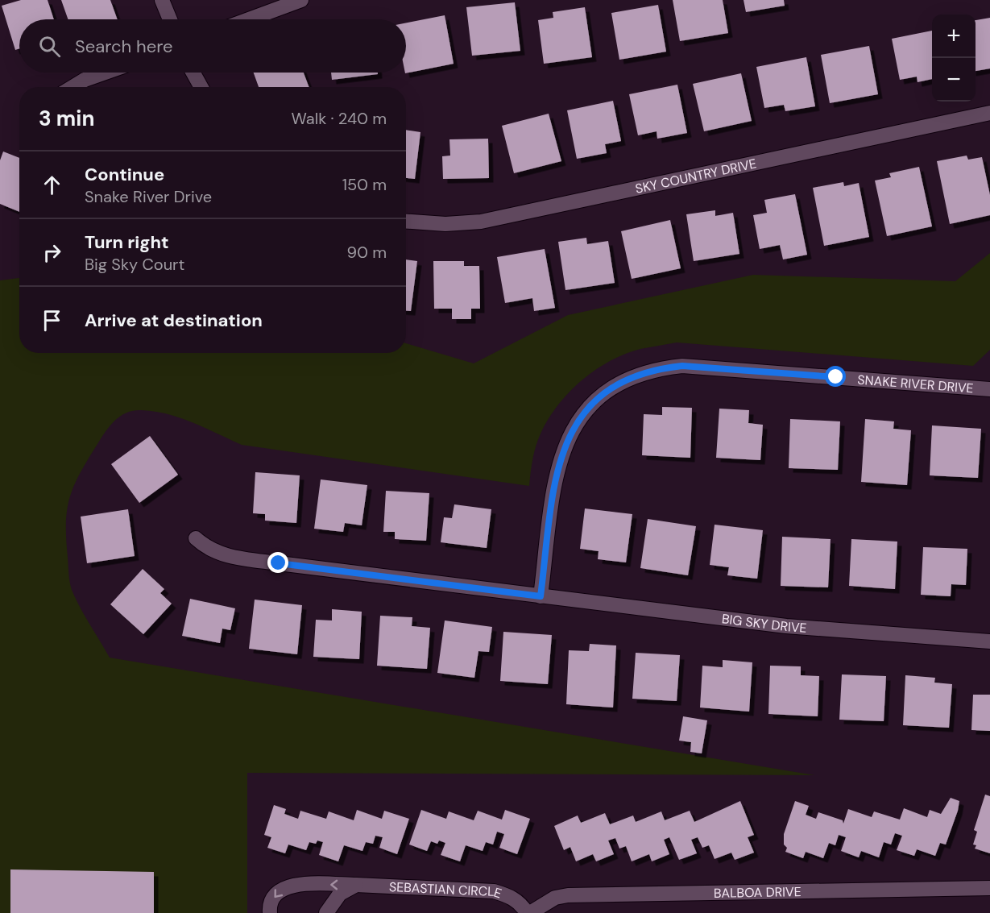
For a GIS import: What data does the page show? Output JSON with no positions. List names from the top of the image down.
{
  "streets": {
    "street": [
      "SKY COUNTRY DRIVE",
      "SNAKE RIVER DRIVE",
      "BIG SKY DRIVE",
      "SEBASTIAN CIRCLE",
      "BALBOA DRIVE"
    ]
  },
  "crossings": [
    ["SNAKE RIVER DRIVE", "BIG SKY DRIVE"],
    ["SEBASTIAN CIRCLE", "BALBOA DRIVE"]
  ],
  "page": {
    "map_buttons": ["+", "−"],
    "search": "Search here",
    "heading": ["3 min", "Walk · 240 m"],
    "list": [
      ["Continue", "Snake River Drive", "150 m"],
      ["Turn right", "Big Sky Court", "90 m"],
      "Arrive at destination"
    ]
  }
}
